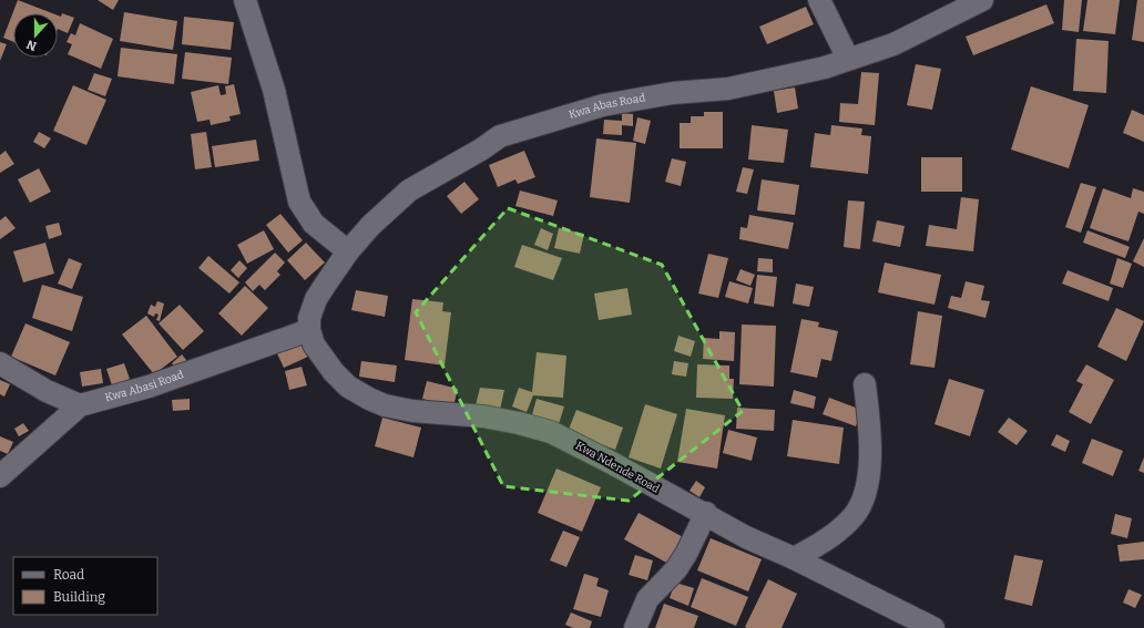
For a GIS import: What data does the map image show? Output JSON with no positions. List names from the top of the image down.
{
  "streets": {
    "street": ["Kwa Abas Road", "Kwa Abasi Road", "Kwa Ndende Road"]
  },
  "crossings": [
    ["Kwa Abas Road", "Kwa Abasi Road"],
    ["Kwa Abas Road", "Kwa Ndende Road"],
    ["Kwa Abasi Road", "Kwa Ndende Road"]
  ],
  "legend": ["Road", "Building"],
  "north": "bottom"
}
